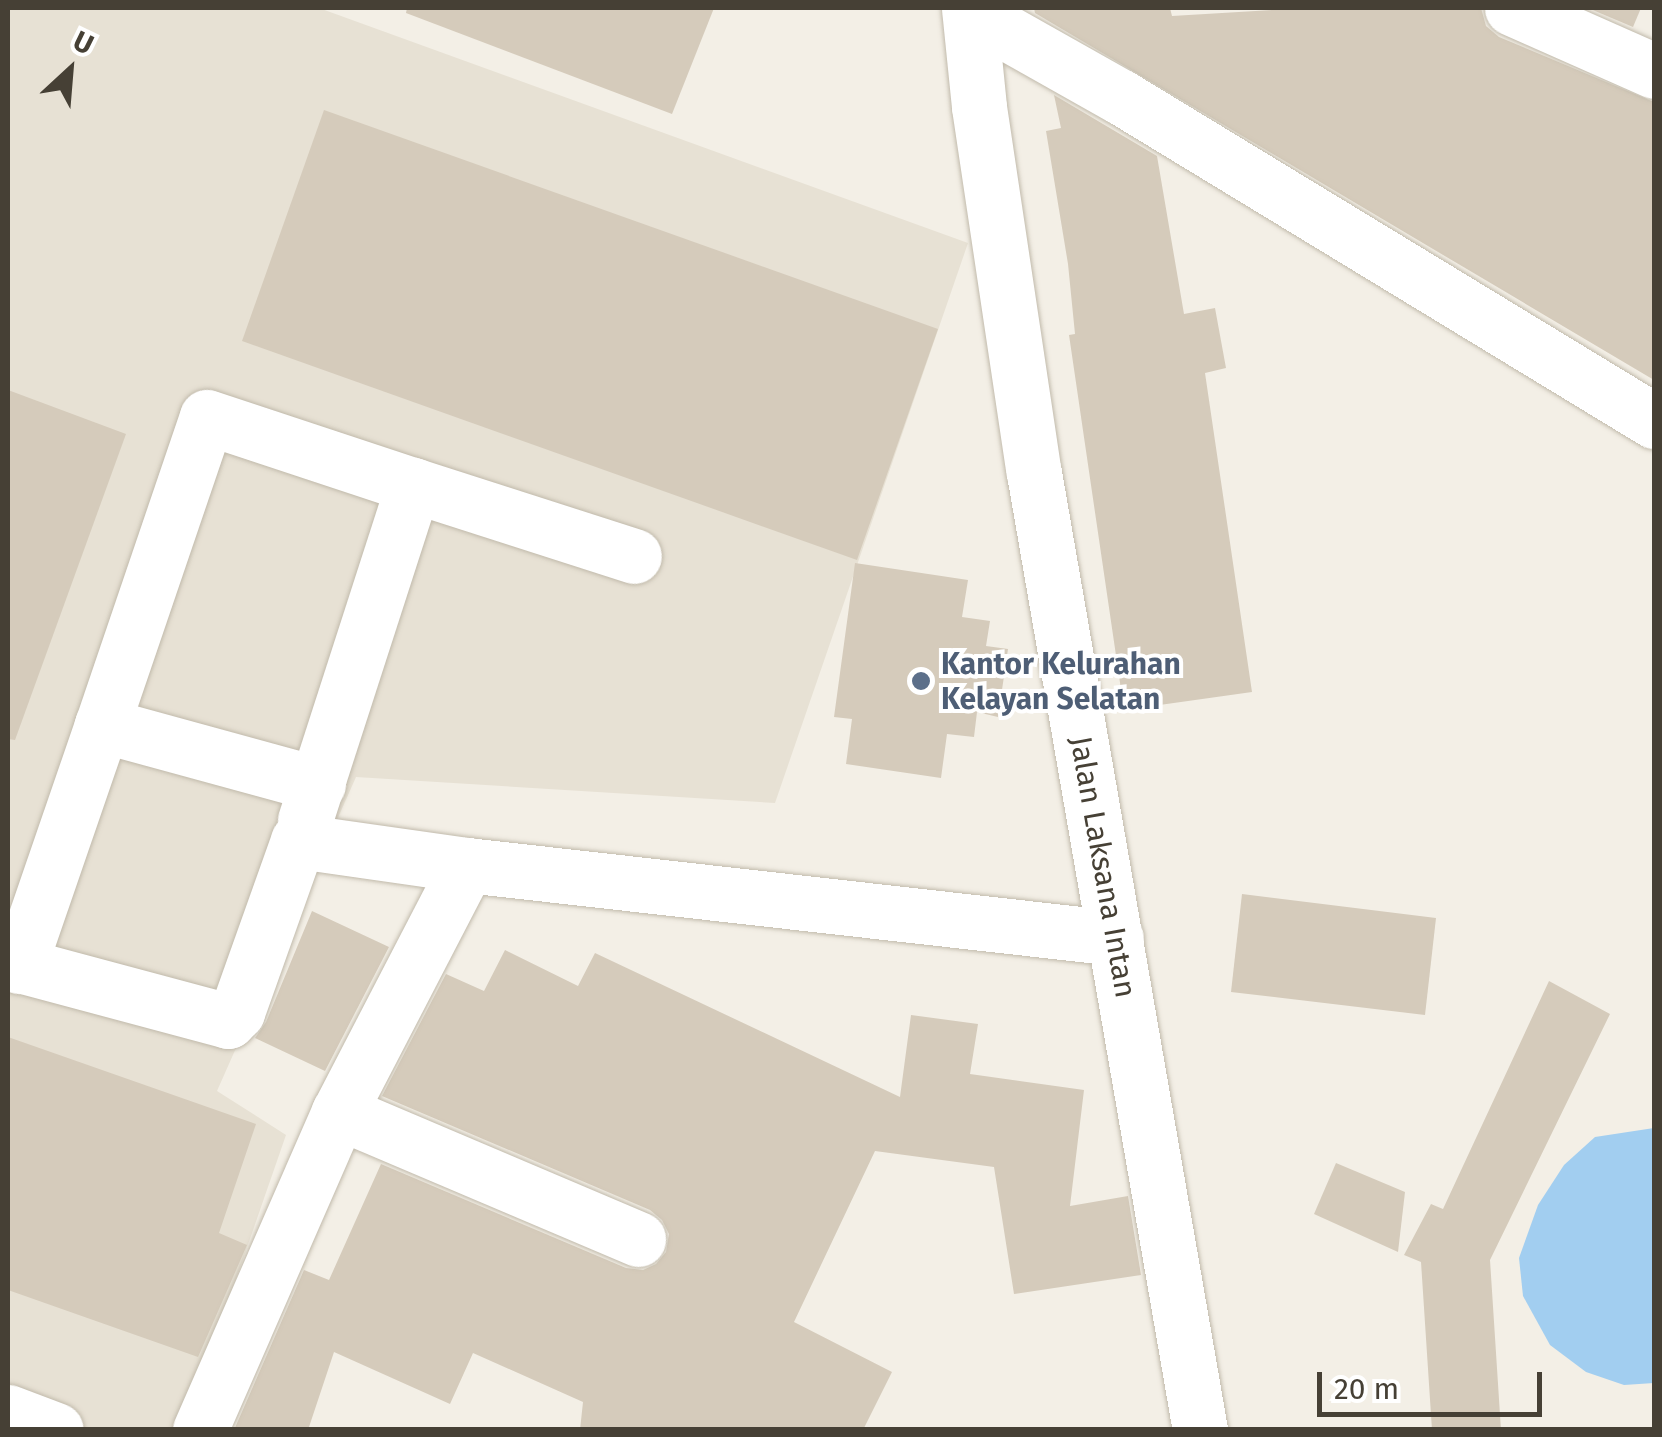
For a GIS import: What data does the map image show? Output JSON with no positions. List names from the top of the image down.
{
  "streets": {
    "street": ["Jalan Laksana Intan"]
  },
  "places": ["Kantor Kelurahan Kelayan Selatan"],
  "scale_bar": "20 m",
  "north": "top right"
}
